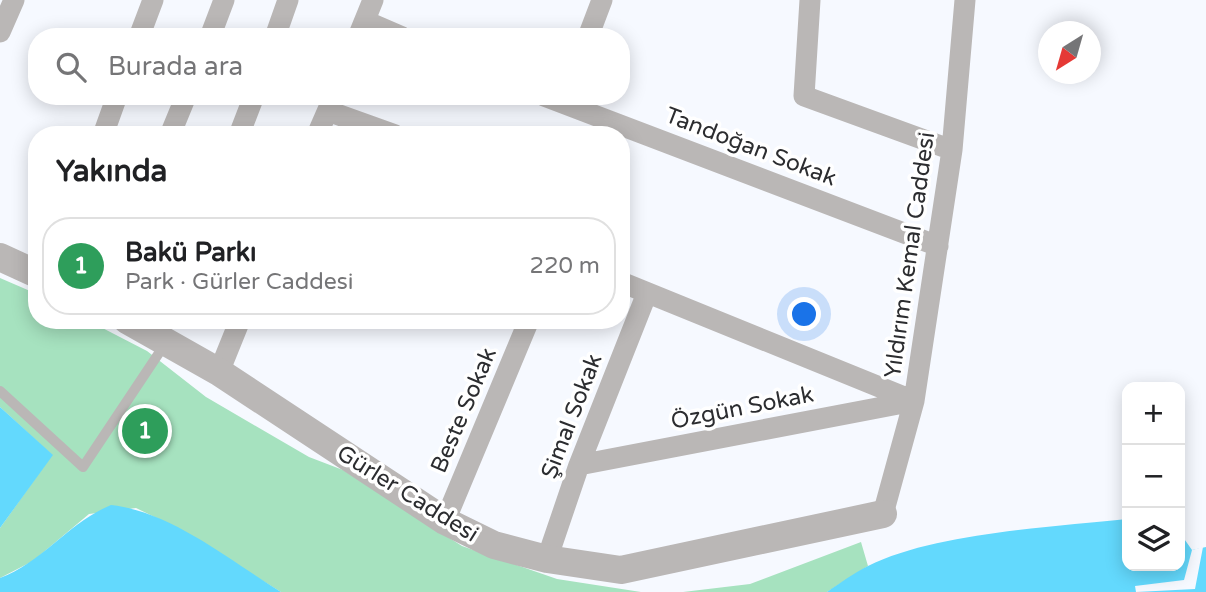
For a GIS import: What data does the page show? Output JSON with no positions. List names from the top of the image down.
{
  "streets": {
    "street": [
      "Tandoğan Sokak",
      "Yıldırım Kemal Caddesi",
      "Özgün Sokak",
      "Beste Sokak",
      "Şimal Sokak",
      "Gürler Caddesi"
    ]
  },
  "crossings": [
    ["Tandoğan Sokak", "Yıldırım Kemal Caddesi"],
    ["Yıldırım Kemal Caddesi", "Özgün Sokak"],
    ["Yıldırım Kemal Caddesi", "Gürler Caddesi"],
    ["Özgün Sokak", "Şimal Sokak"],
    ["Beste Sokak", "Gürler Caddesi"],
    ["Şimal Sokak", "Gürler Caddesi"]
  ],
  "north": "bottom left",
  "page": {
    "search": "Burada ara",
    "heading": "Yakında",
    "list": [
      {
        "mark": "1",
        "name": "Bakü Parkı",
        "note": "Park · Gürler Caddesi",
        "value": "220 m"
      }
    ],
    "map_buttons": ["+", "−"],
    "pins": "1"
  }
}
